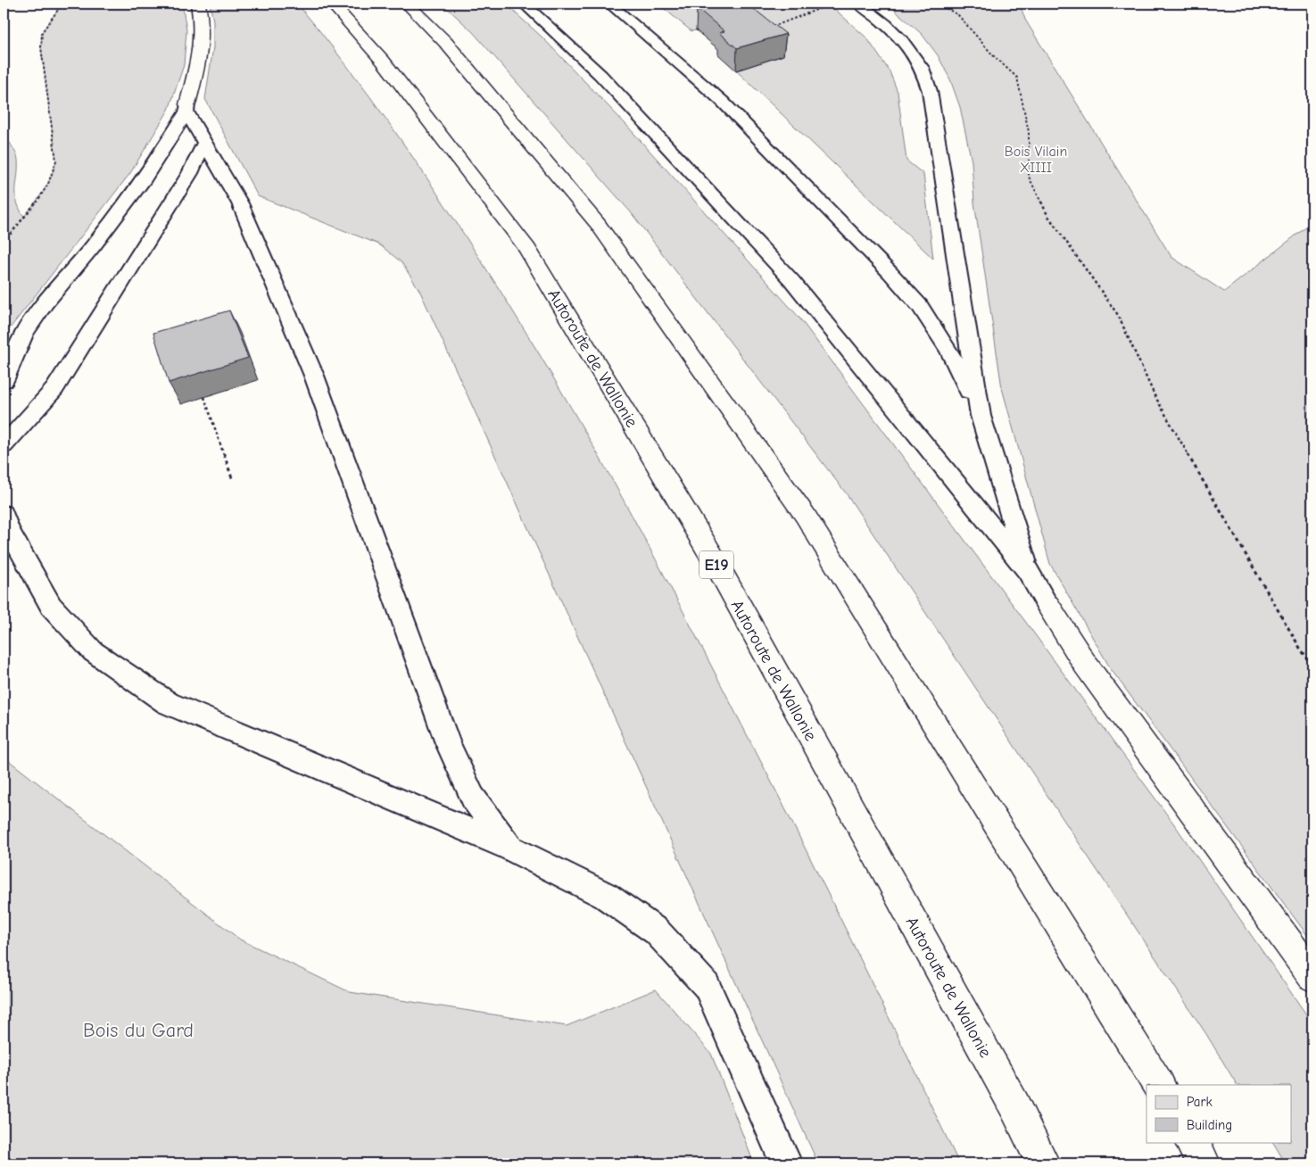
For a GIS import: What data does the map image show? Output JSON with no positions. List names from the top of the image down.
{
  "streets": {
    "highway": ["Autoroute de Wallonie", "E19"]
  },
  "parks": ["Bois Vilain XIIII", "Bois du Gard"],
  "legend": ["Park", "Building"]
}
